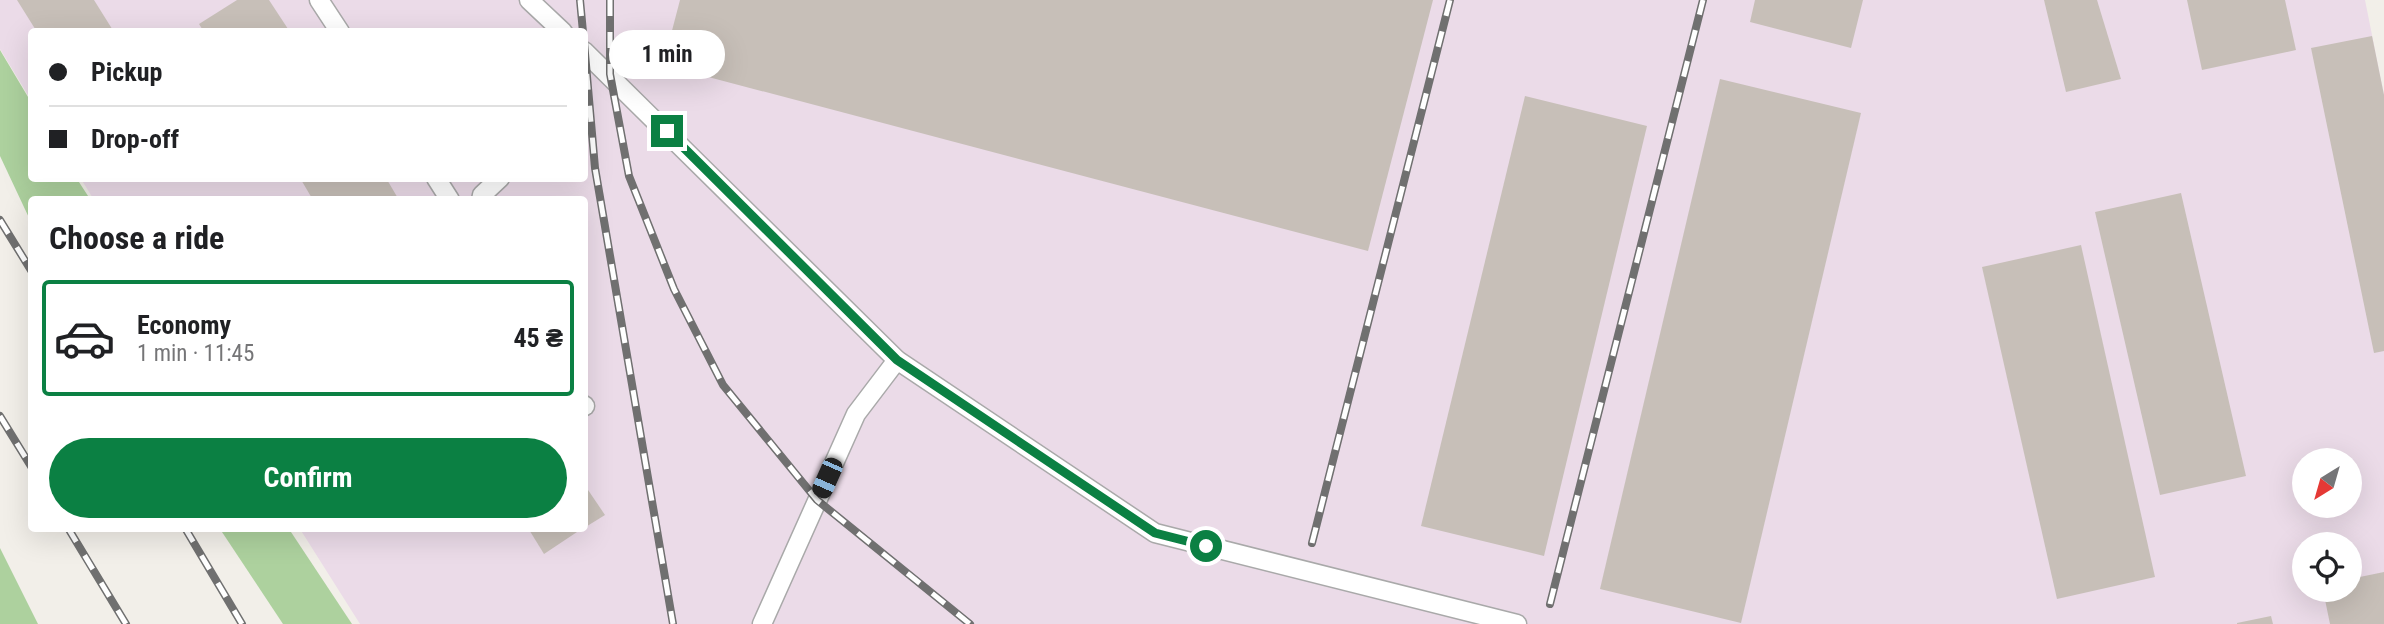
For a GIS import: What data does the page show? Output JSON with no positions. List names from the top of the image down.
{
  "north": "bottom left",
  "page": {
    "banner": ["Pickup", "Drop-off"],
    "bubble": "1 min",
    "heading": "Choose a ride",
    "list": [
      {
        "name": "Economy",
        "note": "1 min · 11:45",
        "value": "45 ₴"
      }
    ],
    "buttons": "Confirm"
  }
}
